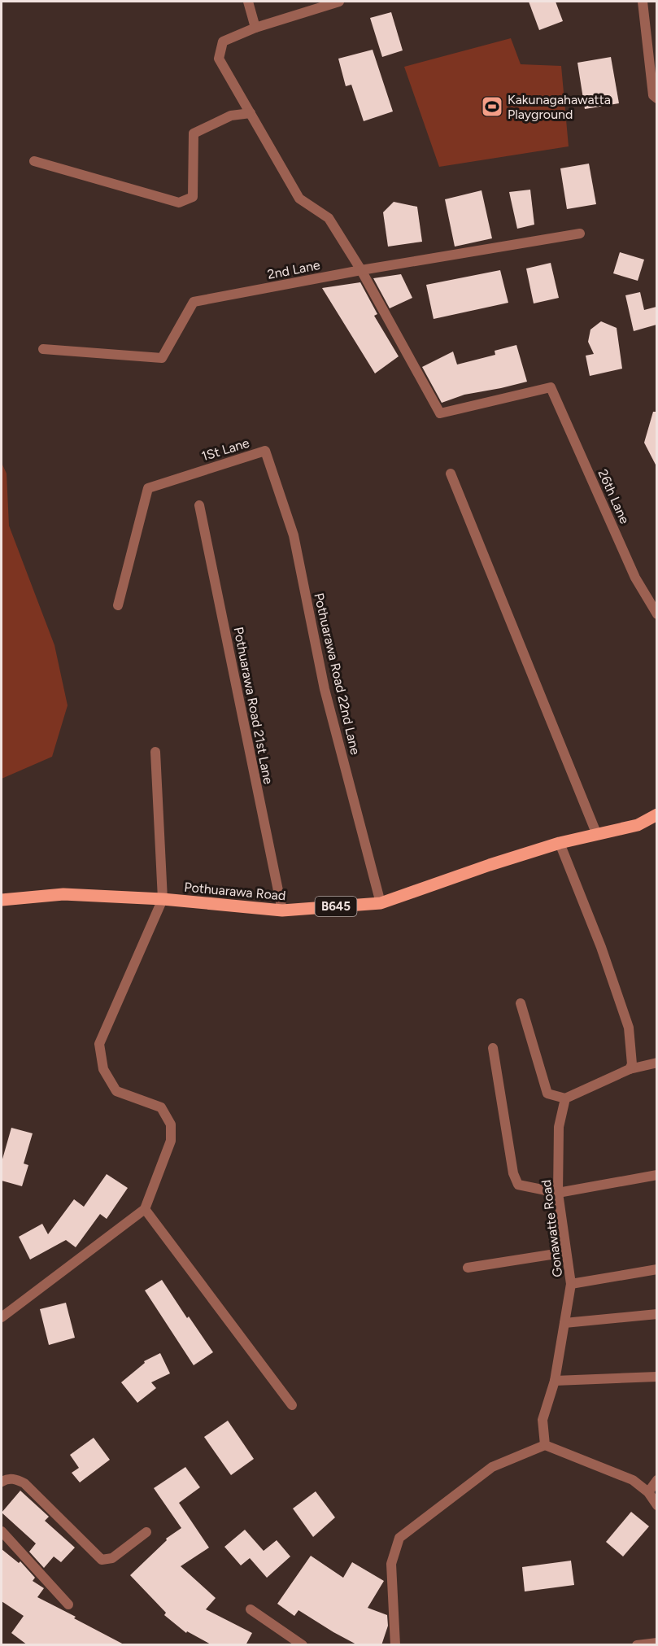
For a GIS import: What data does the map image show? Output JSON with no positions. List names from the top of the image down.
{
  "streets": {
    "main road": ["Pothuarawa Road", "B645"],
    "street": [
      "2nd Lane",
      "1St Lane",
      "26th Lane",
      "Pothuarawa Road 22nd Lane",
      "Pothuarawa Road 21st Lane",
      "Gonawatte Road"
    ]
  },
  "crossings": [
    ["2nd Lane", "26th Lane"],
    ["1St Lane", "Pothuarawa Road 22nd Lane"],
    ["Pothuarawa Road 22nd Lane", "Pothuarawa Road"],
    ["Pothuarawa Road 21st Lane", "Pothuarawa Road"]
  ],
  "places": {
    "sports": ["Kakunagahawatta Playground"]
  }
}
